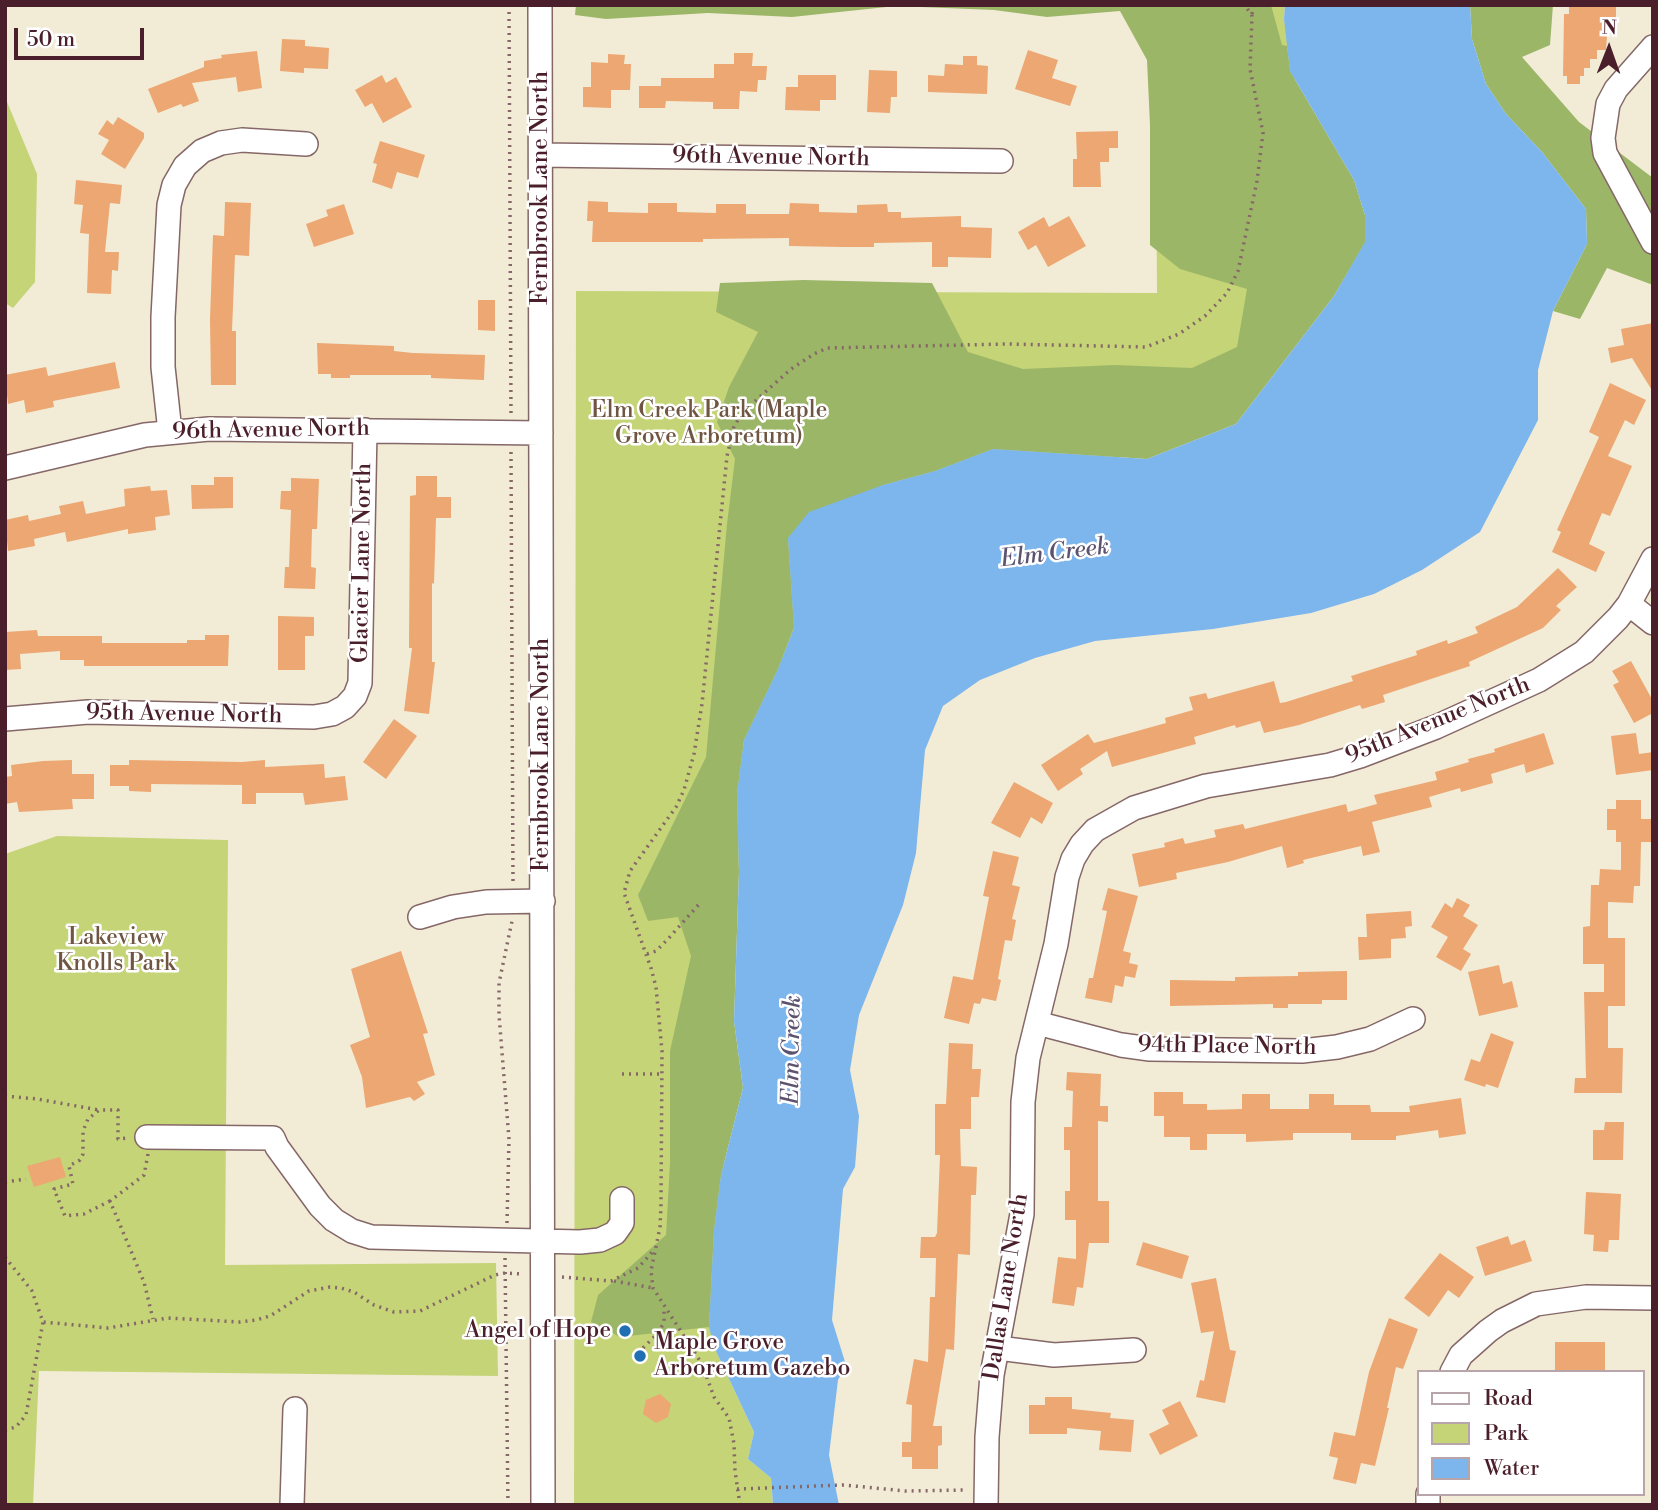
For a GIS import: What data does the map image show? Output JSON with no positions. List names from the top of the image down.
{
  "streets": {
    "street": [
      "96th Avenue North",
      "Fernbrook Lane North",
      "Glacier Lane North",
      "95th Avenue North",
      "94th Place North",
      "Dallas Lane North"
    ]
  },
  "crossings": [
    ["96th Avenue North", "Fernbrook Lane North"],
    ["96th Avenue North", "Glacier Lane North"],
    ["Glacier Lane North", "95th Avenue North"],
    ["95th Avenue North", "Dallas Lane North"],
    ["94th Place North", "Dallas Lane North"]
  ],
  "water": ["Elm Creek"],
  "parks": ["Elm Creek Park (Maple Grove Arboretum)", "Lakeview Knolls Park"],
  "places": ["Angel of Hope", "Maple Grove Arboretum Gazebo"],
  "legend": ["Road", "Park", "Water"],
  "scale_bar": "50 m",
  "north": "top"
}
